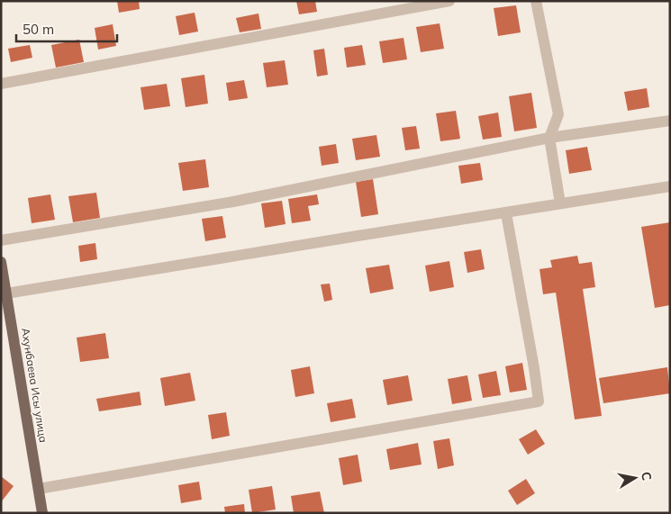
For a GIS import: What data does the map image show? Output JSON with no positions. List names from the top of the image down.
{
  "streets": {
    "main road": ["Ахунбаева Исы улица"]
  },
  "scale_bar": "50 m",
  "north": "right"
}
